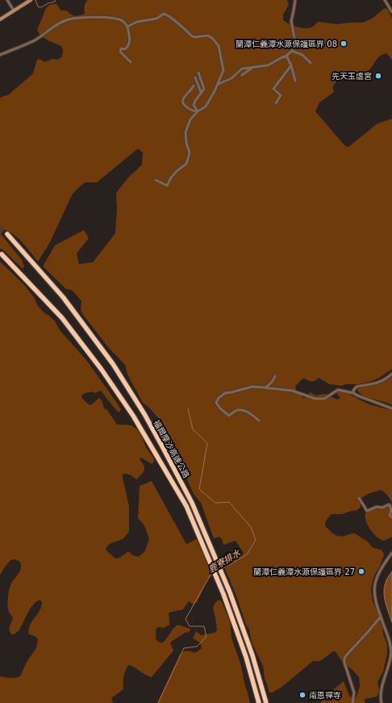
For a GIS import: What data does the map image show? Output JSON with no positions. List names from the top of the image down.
{
  "streets": {
    "highway": ["福爾摩沙高速公路"]
  },
  "water": ["鹿寮排水"],
  "places": [
    "蘭潭仁義潭水源保護區界 08",
    "先天玉虛宮",
    "蘭潭仁義潭水源保護區界 27",
    "南恩禪寺"
  ]
}
